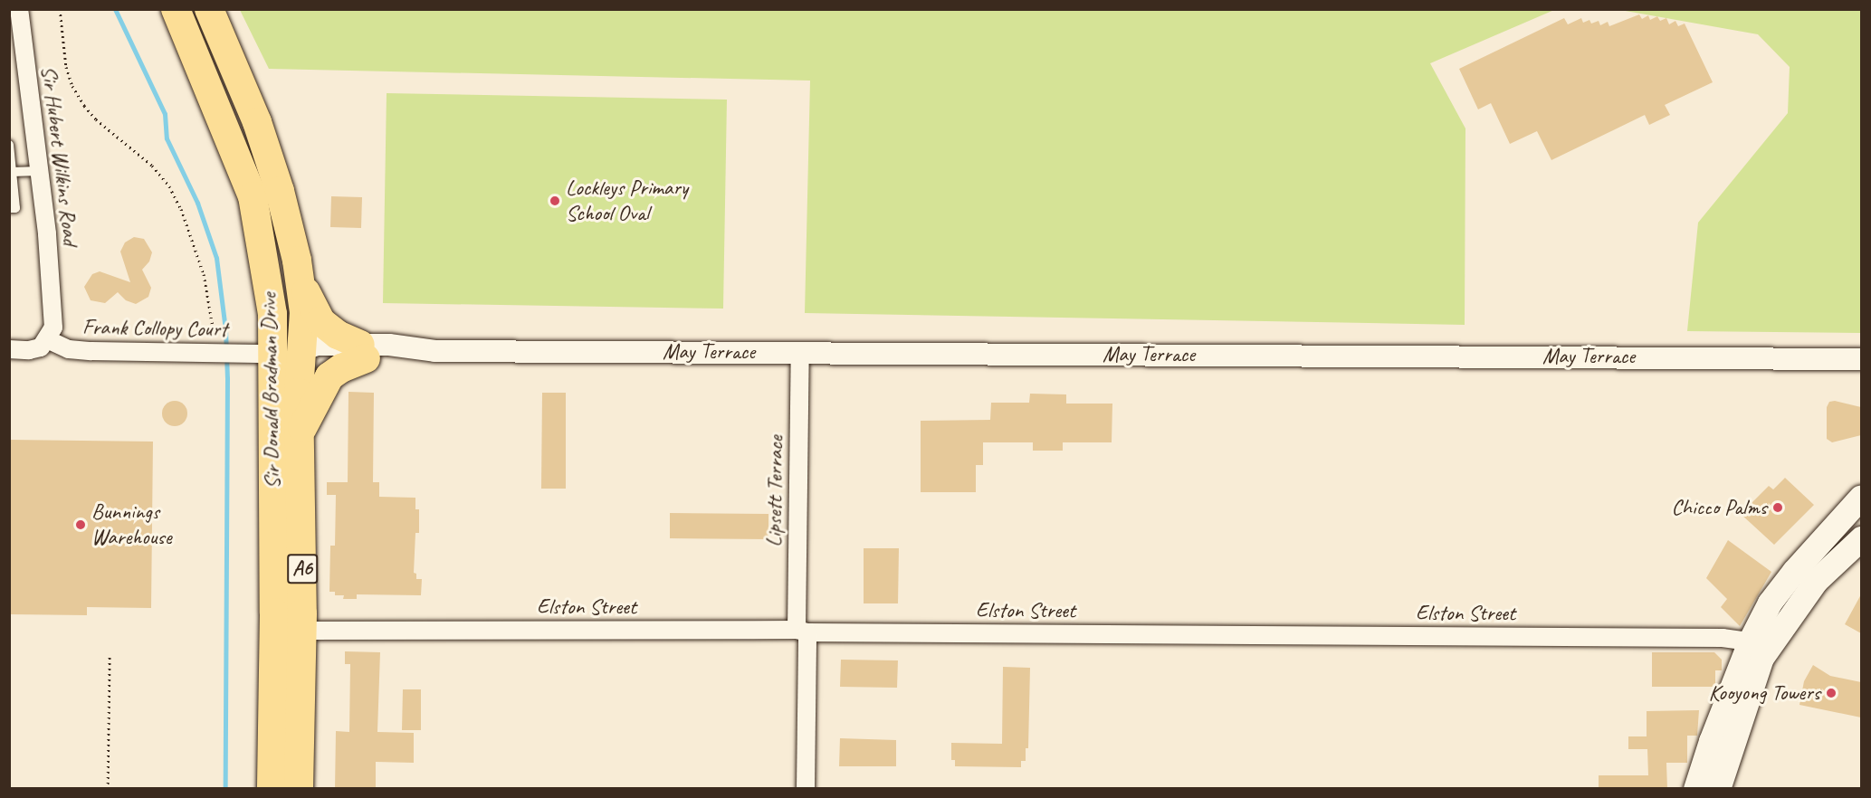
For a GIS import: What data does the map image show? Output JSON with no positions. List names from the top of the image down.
{
  "streets": {
    "main road": ["Sir Donald Bradman Drive", "A6"],
    "street": [
      "Sir Hubert Wilkins Road",
      "Frank Collopy Court",
      "May Terrace",
      "Lipsett Terrace",
      "Elston Street"
    ]
  },
  "crossings": [
    ["Sir Hubert Wilkins Road", "Frank Collopy Court"],
    ["Frank Collopy Court", "Sir Donald Bradman Drive"],
    ["May Terrace", "Sir Donald Bradman Drive"],
    ["May Terrace", "Lipsett Terrace"],
    ["Sir Donald Bradman Drive", "Elston Street"],
    ["Lipsett Terrace", "Elston Street"]
  ],
  "places": [
    "Lockleys Primary School Oval",
    "Chicco Palms",
    "Bunnings Warehouse",
    "Kooyong Towers"
  ]
}
